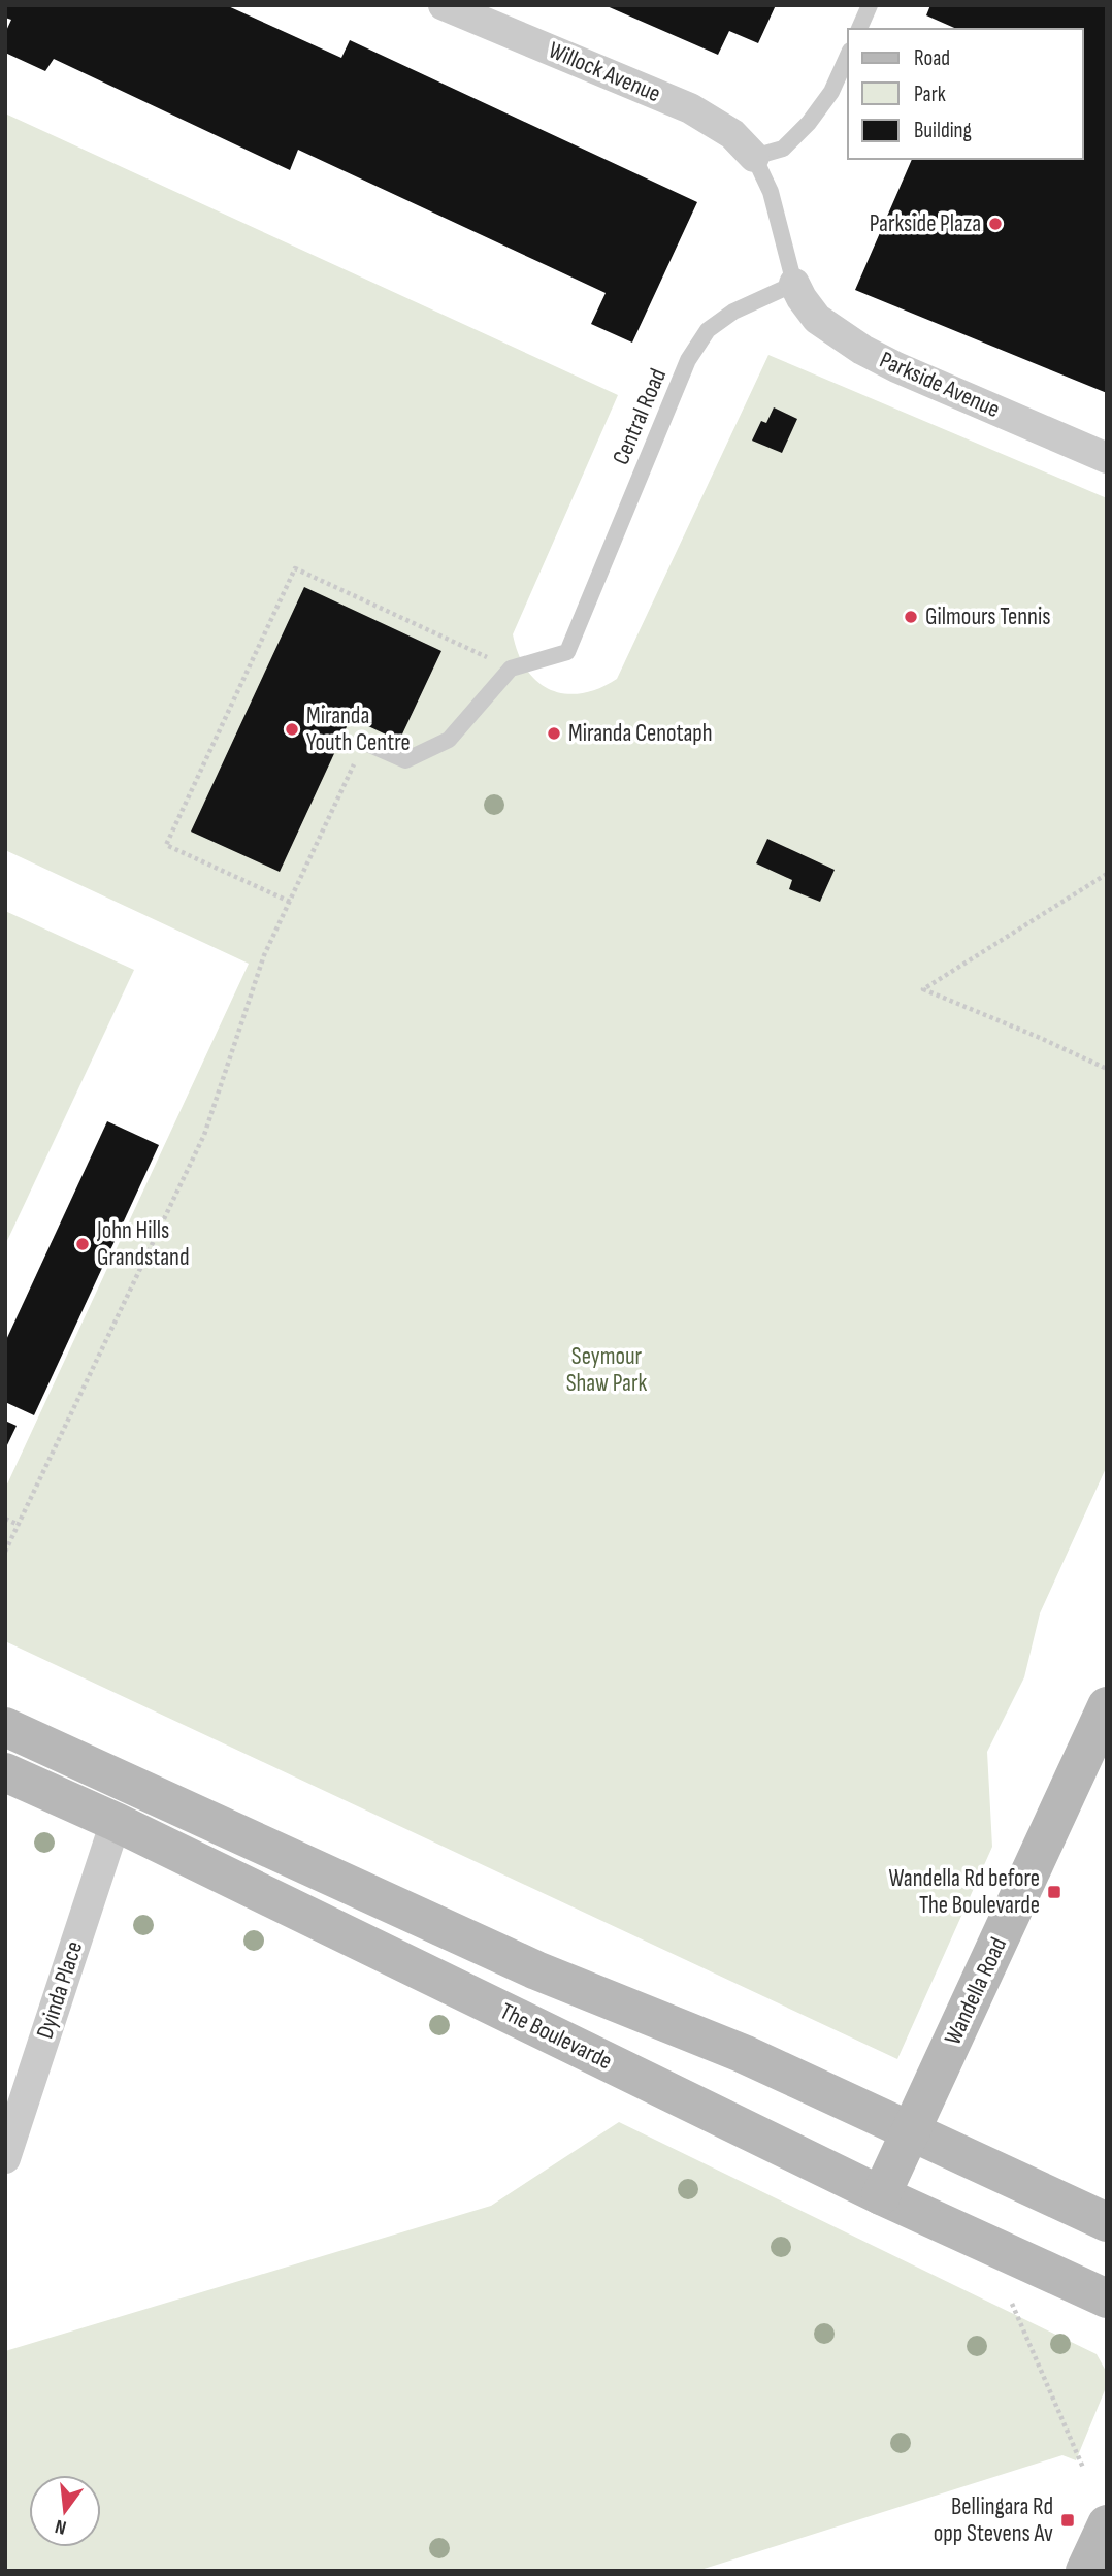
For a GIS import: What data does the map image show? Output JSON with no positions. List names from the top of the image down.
{
  "streets": {
    "main road": ["Wandella Road", "The Boulevarde"],
    "street": ["Willock Avenue", "Parkside Avenue", "Dyinda Place"],
    "lane": ["Central Road"]
  },
  "crossings": [
    ["Parkside Avenue", "Central Road"],
    ["Dyinda Place", "The Boulevarde"],
    ["Wandella Road", "The Boulevarde"]
  ],
  "parks": ["Seymour Shaw Park"],
  "places": {
    "other": [
      "Parkside Plaza",
      "Gilmours Tennis",
      "Miranda Youth Centre",
      "Miranda Cenotaph",
      "John Hills Grandstand"
    ],
    "transit": ["Wandella Rd before The Boulevarde", "Bellingara Rd opp Stevens Av"]
  },
  "legend": ["Road", "Park", "Building"],
  "north": "bottom"
}
